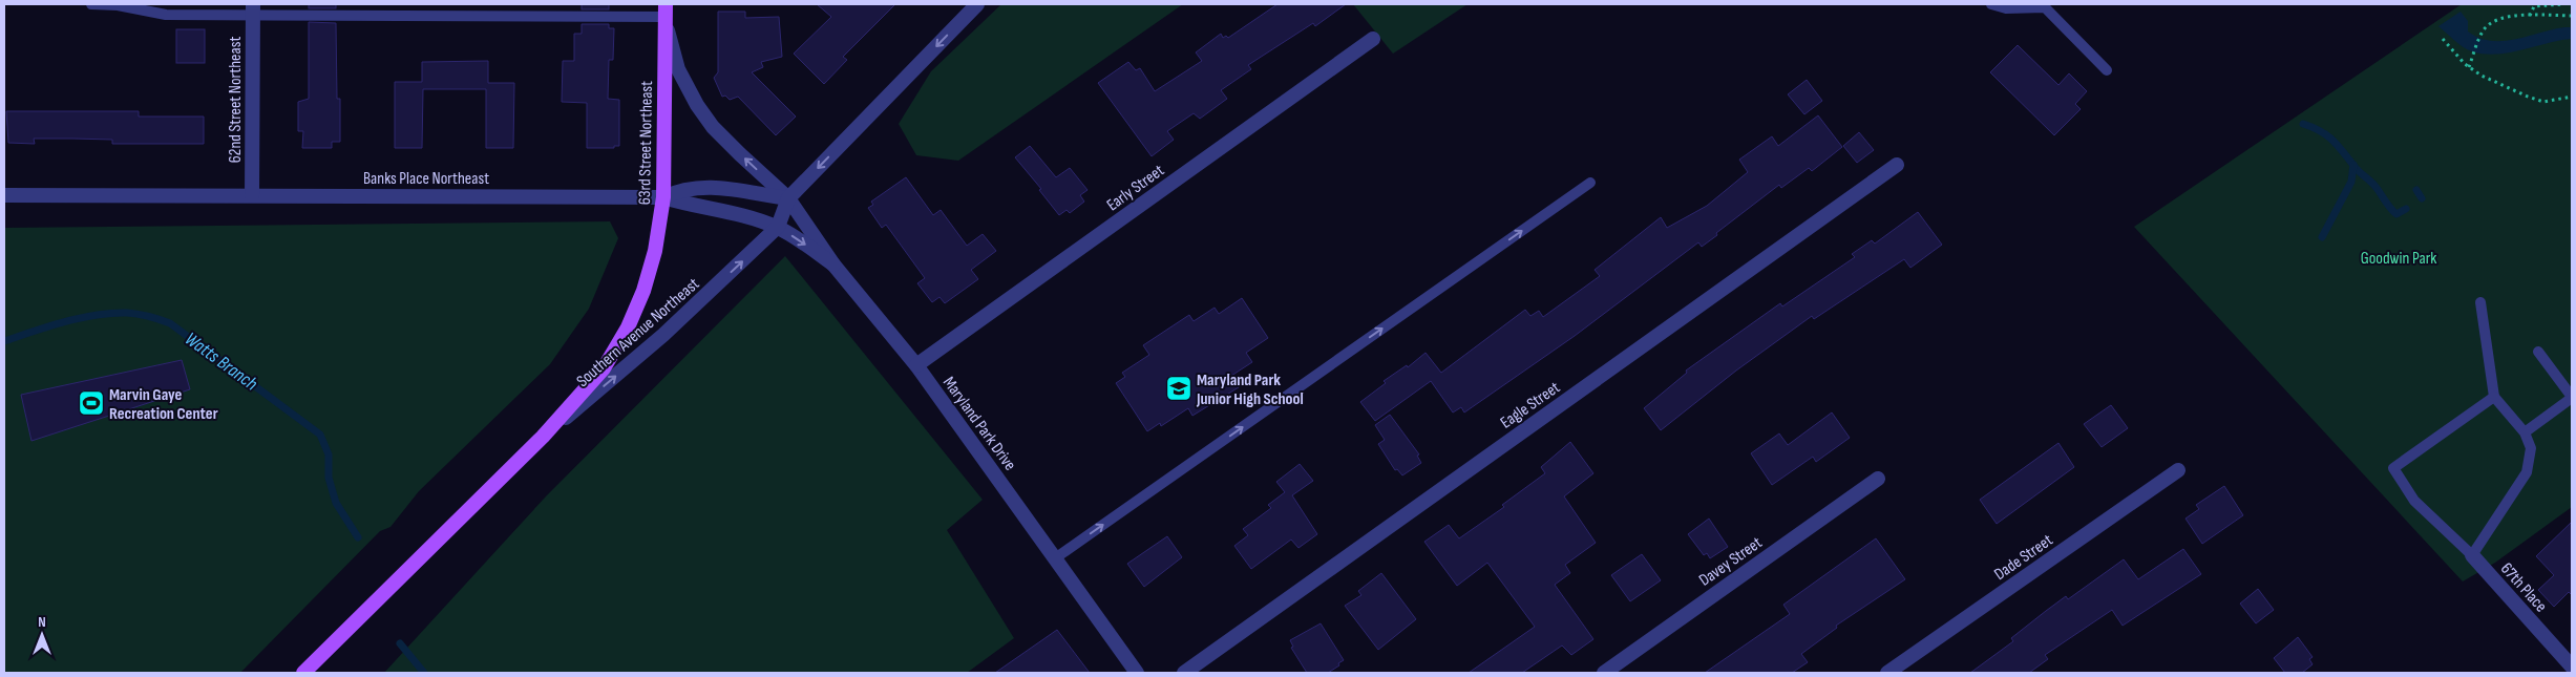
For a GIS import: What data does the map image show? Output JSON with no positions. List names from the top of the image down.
{
  "streets": {
    "main road": ["63rd Street Northeast", "Southern Avenue Northeast"],
    "street": [
      "62nd Street Northeast",
      "Banks Place Northeast",
      "Early Street",
      "Eagle Street",
      "Maryland Park Drive",
      "Dade Street",
      "Davey Street",
      "67th Place"
    ]
  },
  "crossings": [
    ["62nd Street Northeast", "Banks Place Northeast"],
    ["63rd Street Northeast", "Banks Place Northeast"],
    ["63rd Street Northeast", "Southern Avenue Northeast"],
    ["63rd Street Northeast", "Maryland Park Drive"],
    ["Banks Place Northeast", "Southern Avenue Northeast"],
    ["Banks Place Northeast", "Maryland Park Drive"],
    ["Early Street", "Maryland Park Drive"],
    ["Southern Avenue Northeast", "Maryland Park Drive"]
  ],
  "water": ["Watts Branch"],
  "parks": ["Goodwin Park"],
  "places": {
    "school or university": ["Maryland Park Junior High School"],
    "sports": ["Marvin Gaye Recreation Center"]
  },
  "north": "top"
}
